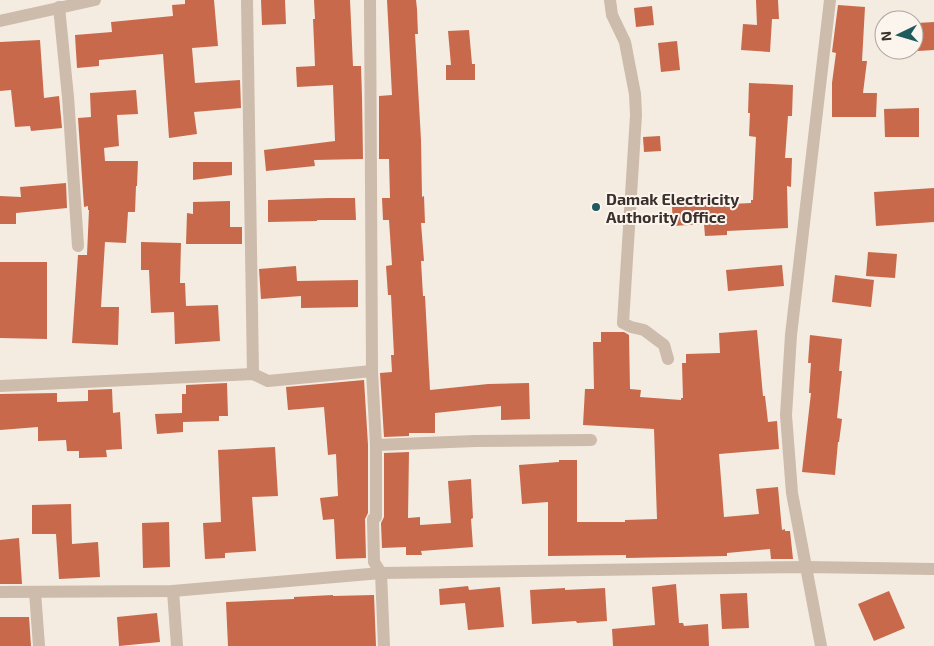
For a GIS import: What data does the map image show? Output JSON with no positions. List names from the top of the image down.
{
  "places": ["Damak Electricity Authority Office"],
  "north": "left"
}
